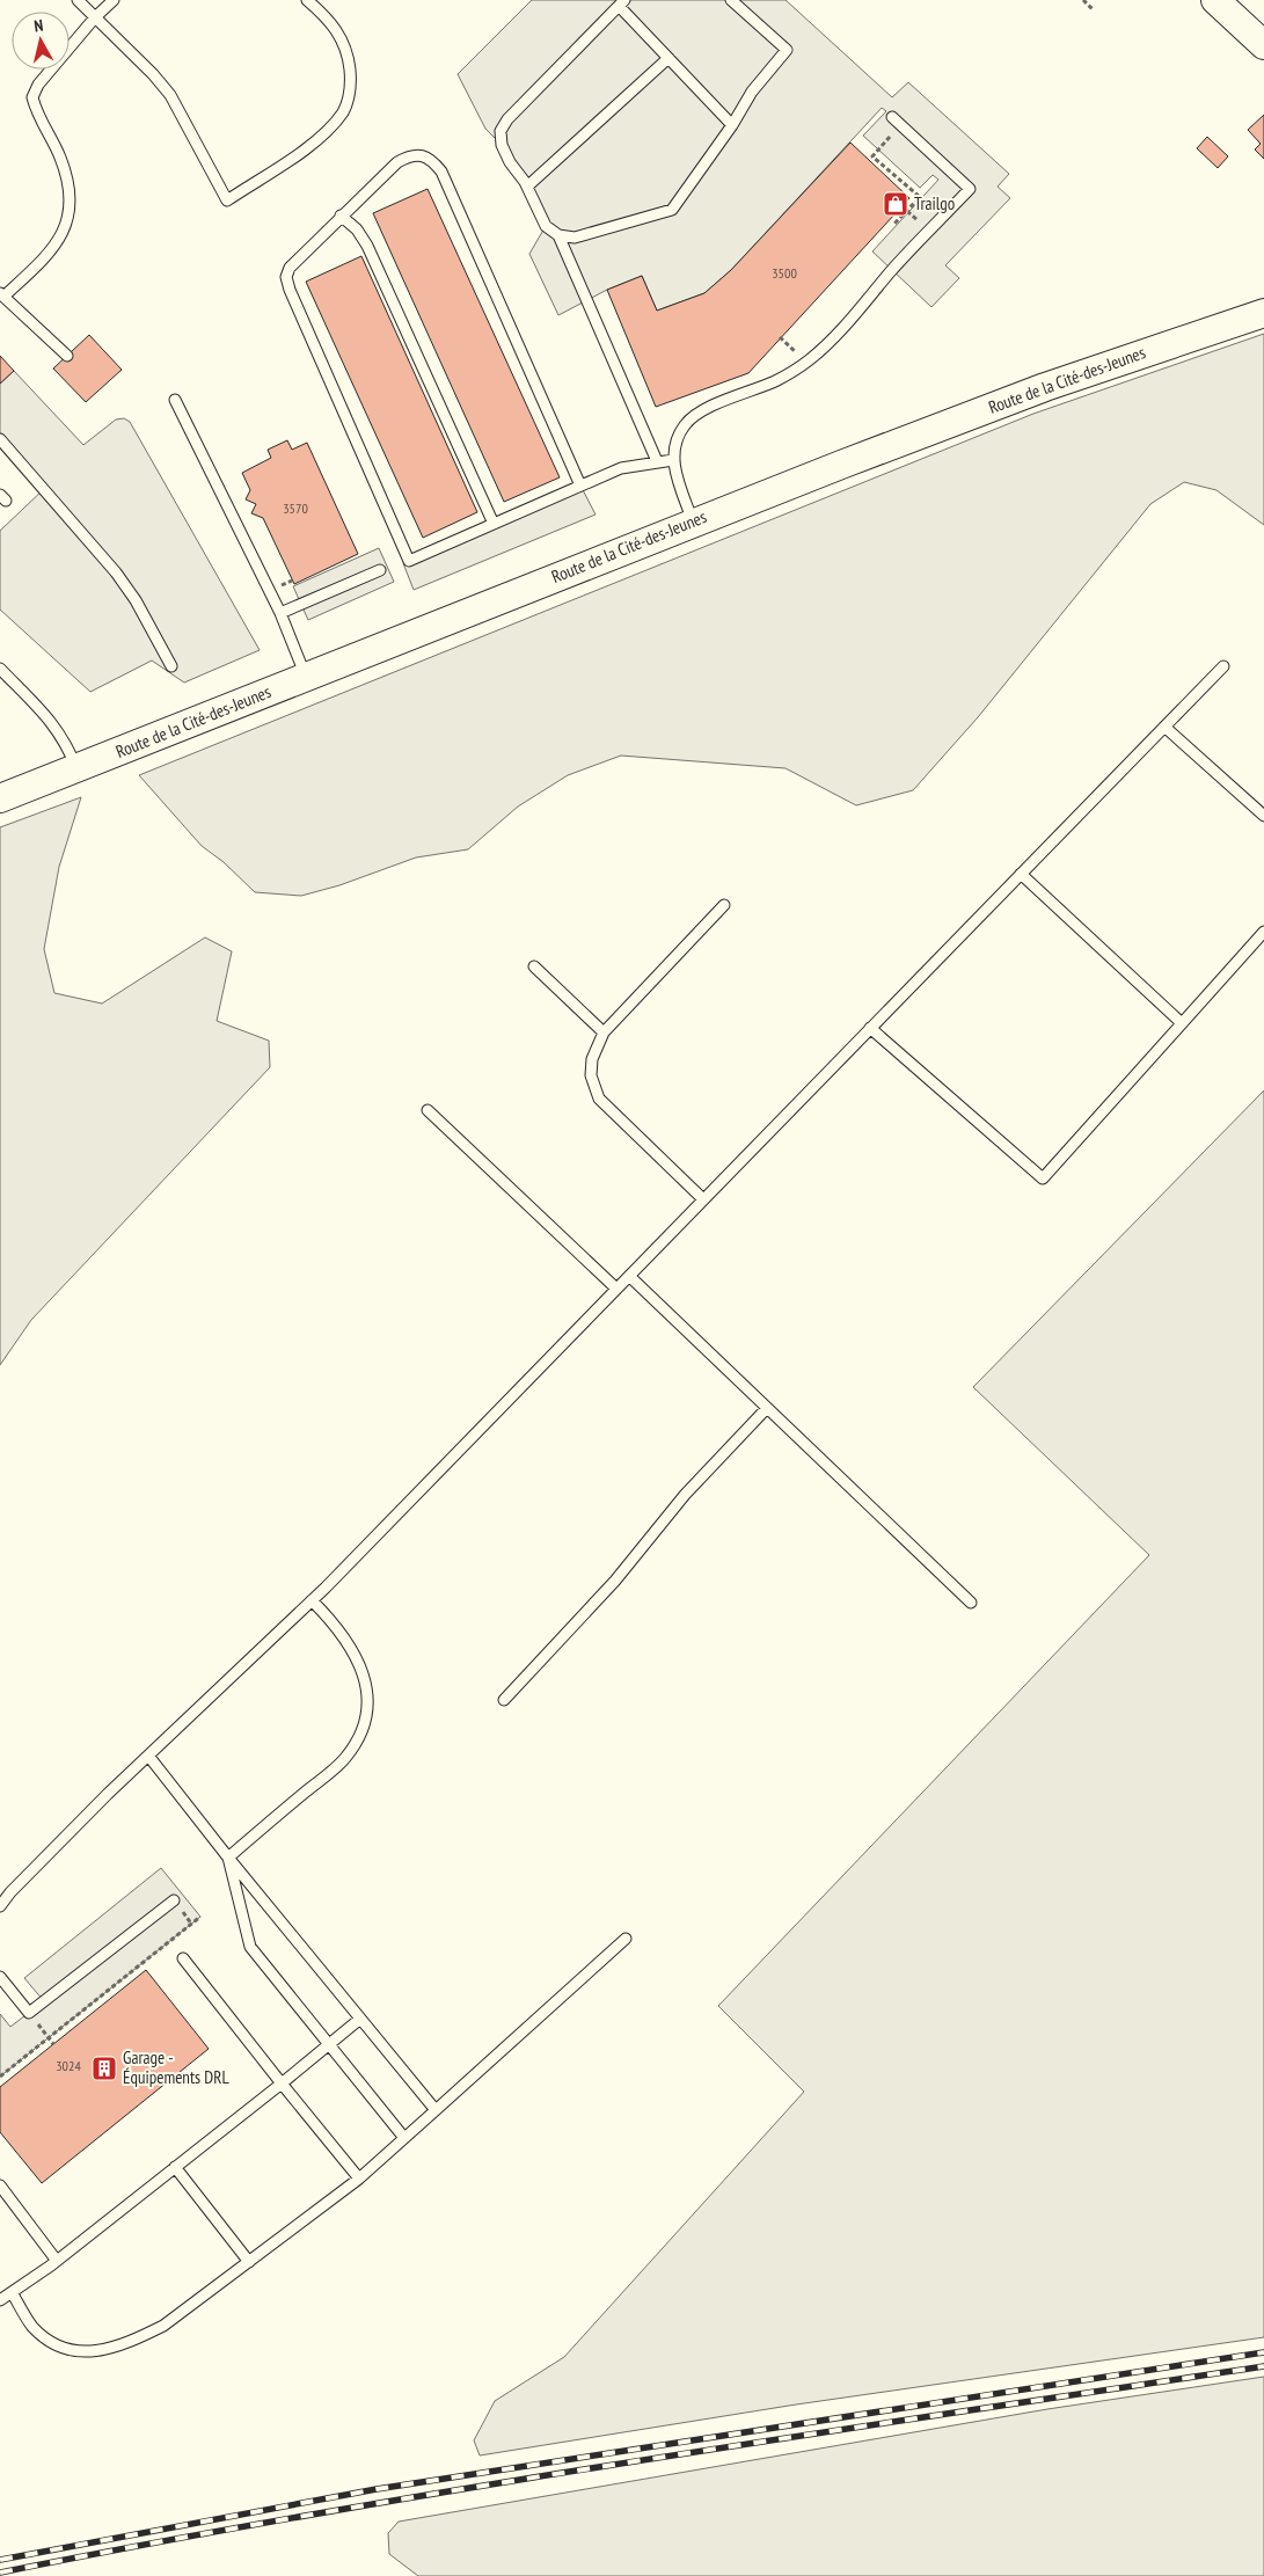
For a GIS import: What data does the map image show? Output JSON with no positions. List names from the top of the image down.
{
  "streets": {
    "main road": ["Route de la Cité-des-Jeunes"]
  },
  "places": {
    "shop": ["Trailgo"],
    "building": ["Garage - Équipements DRL"]
  },
  "house_numbers": ["3500", "3570", "3024"],
  "north": "top"
}
